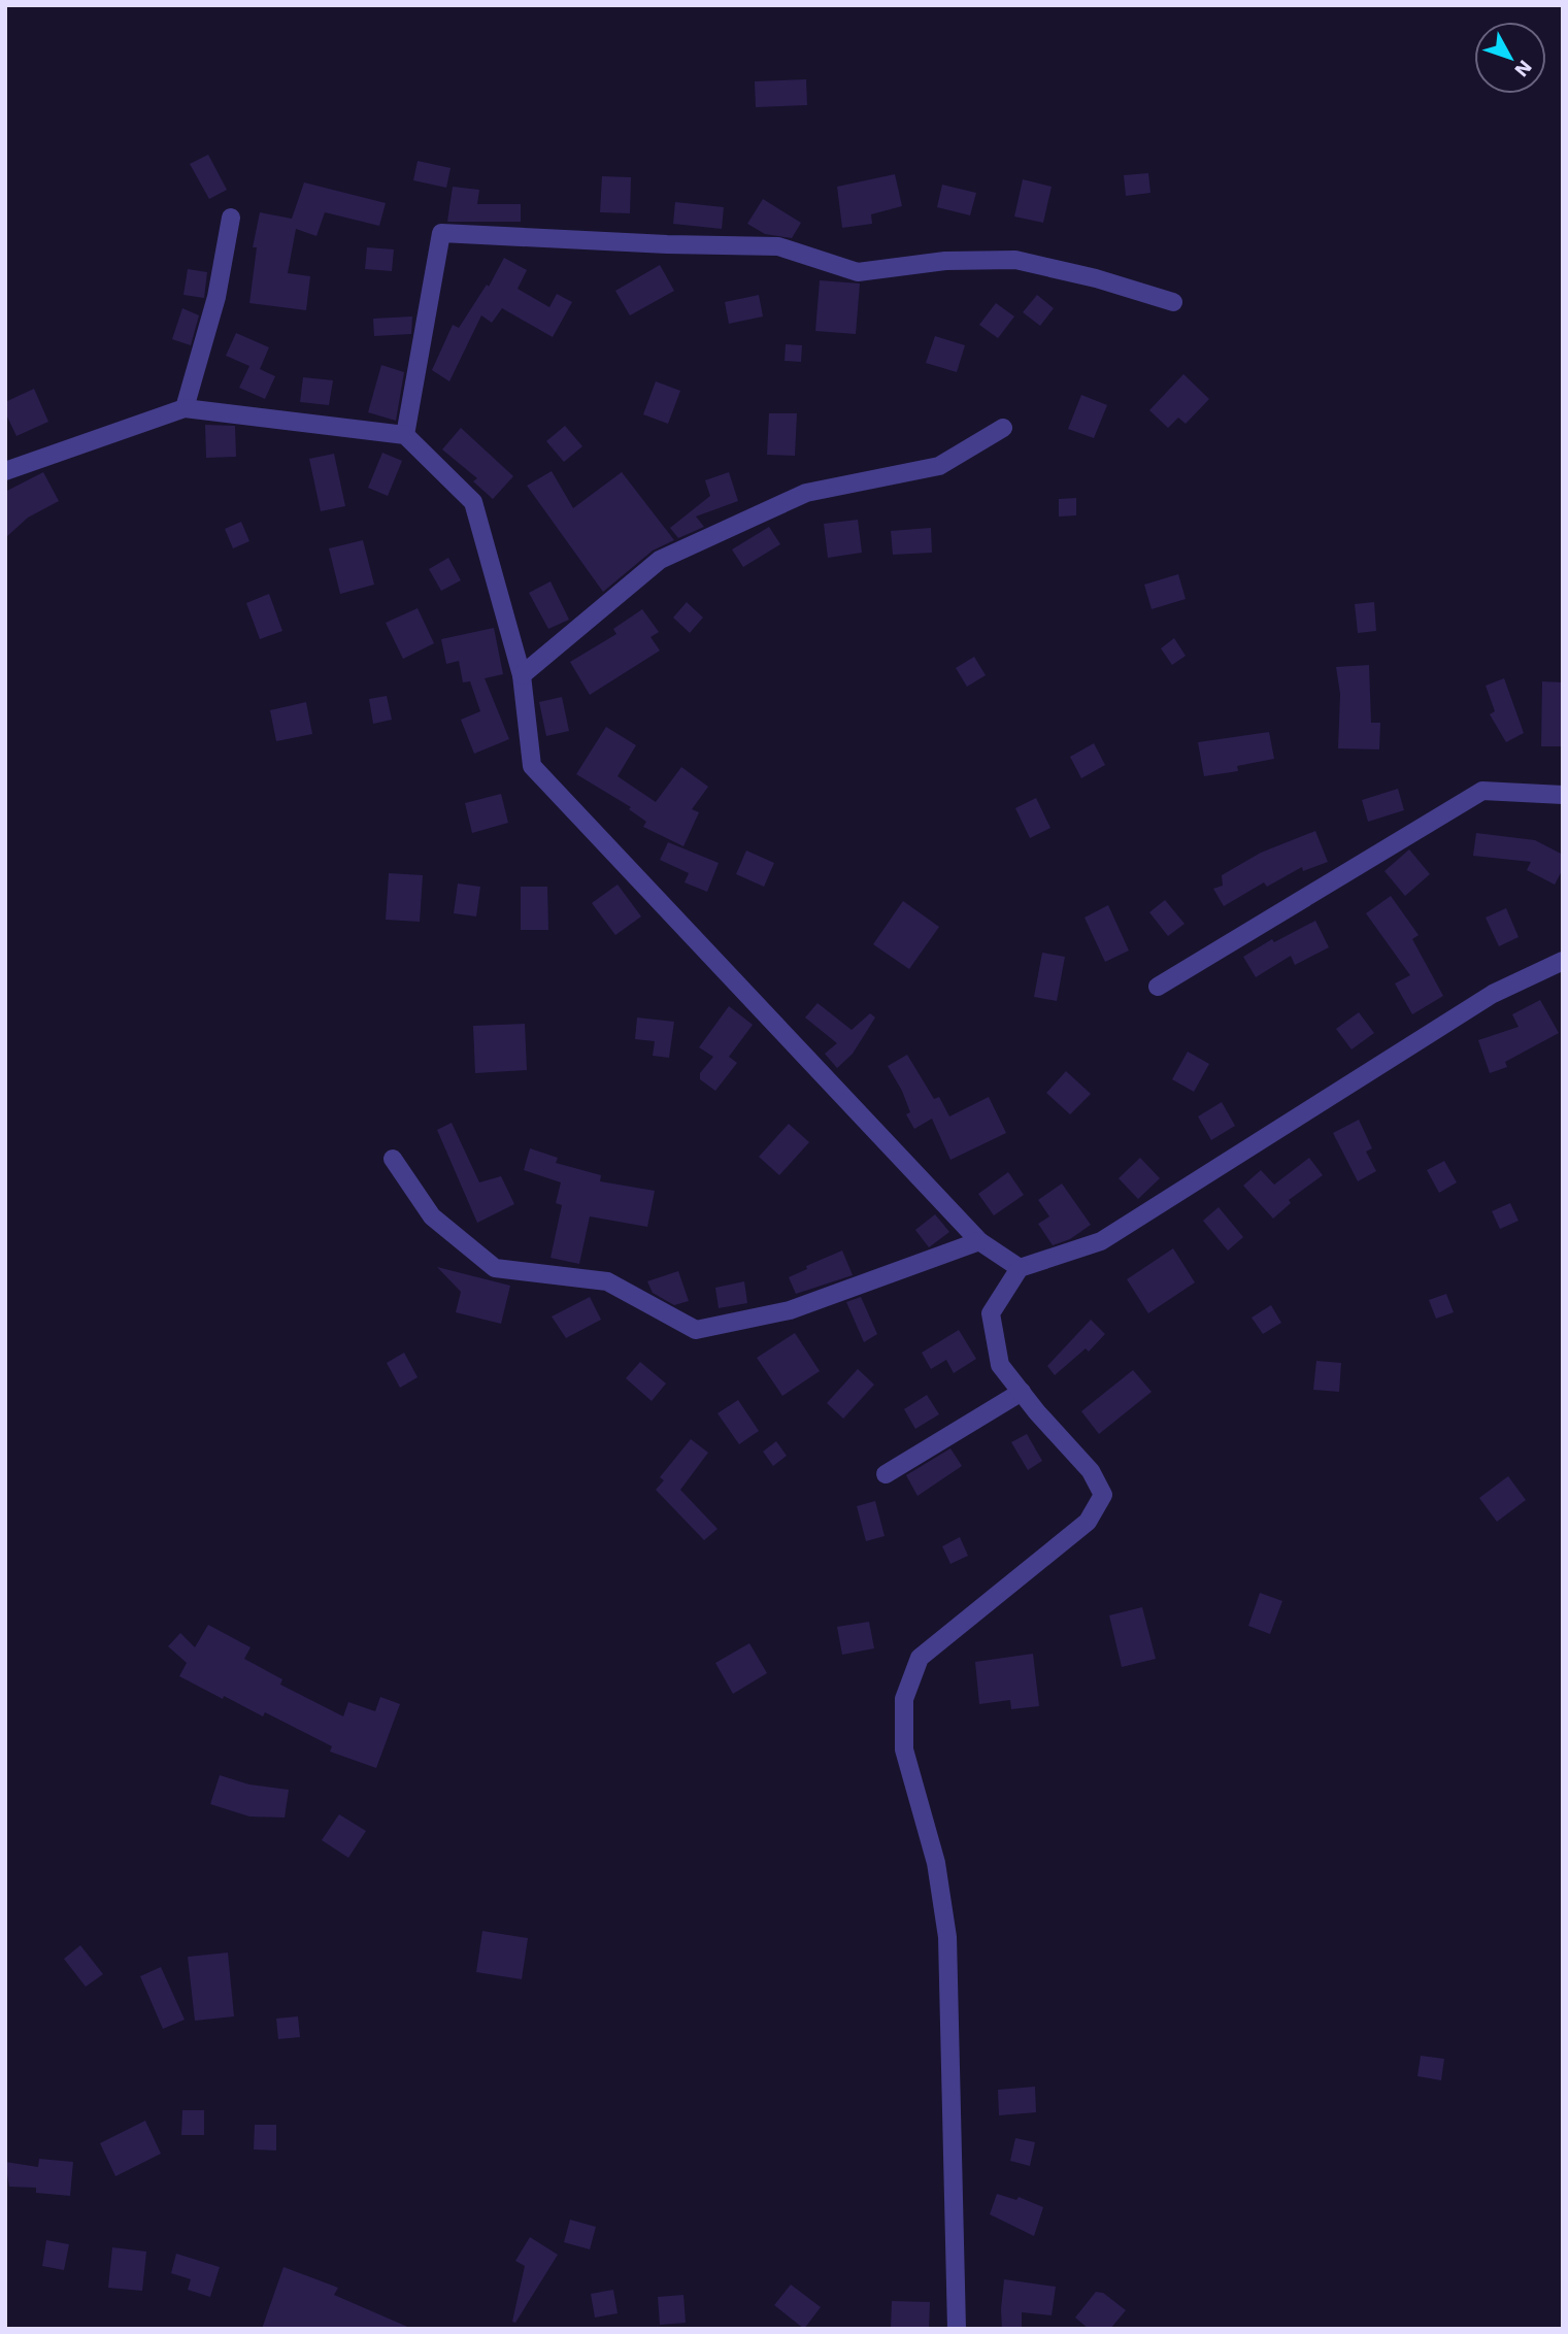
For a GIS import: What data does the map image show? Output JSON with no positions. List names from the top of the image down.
{
  "north": "bottom right"
}
